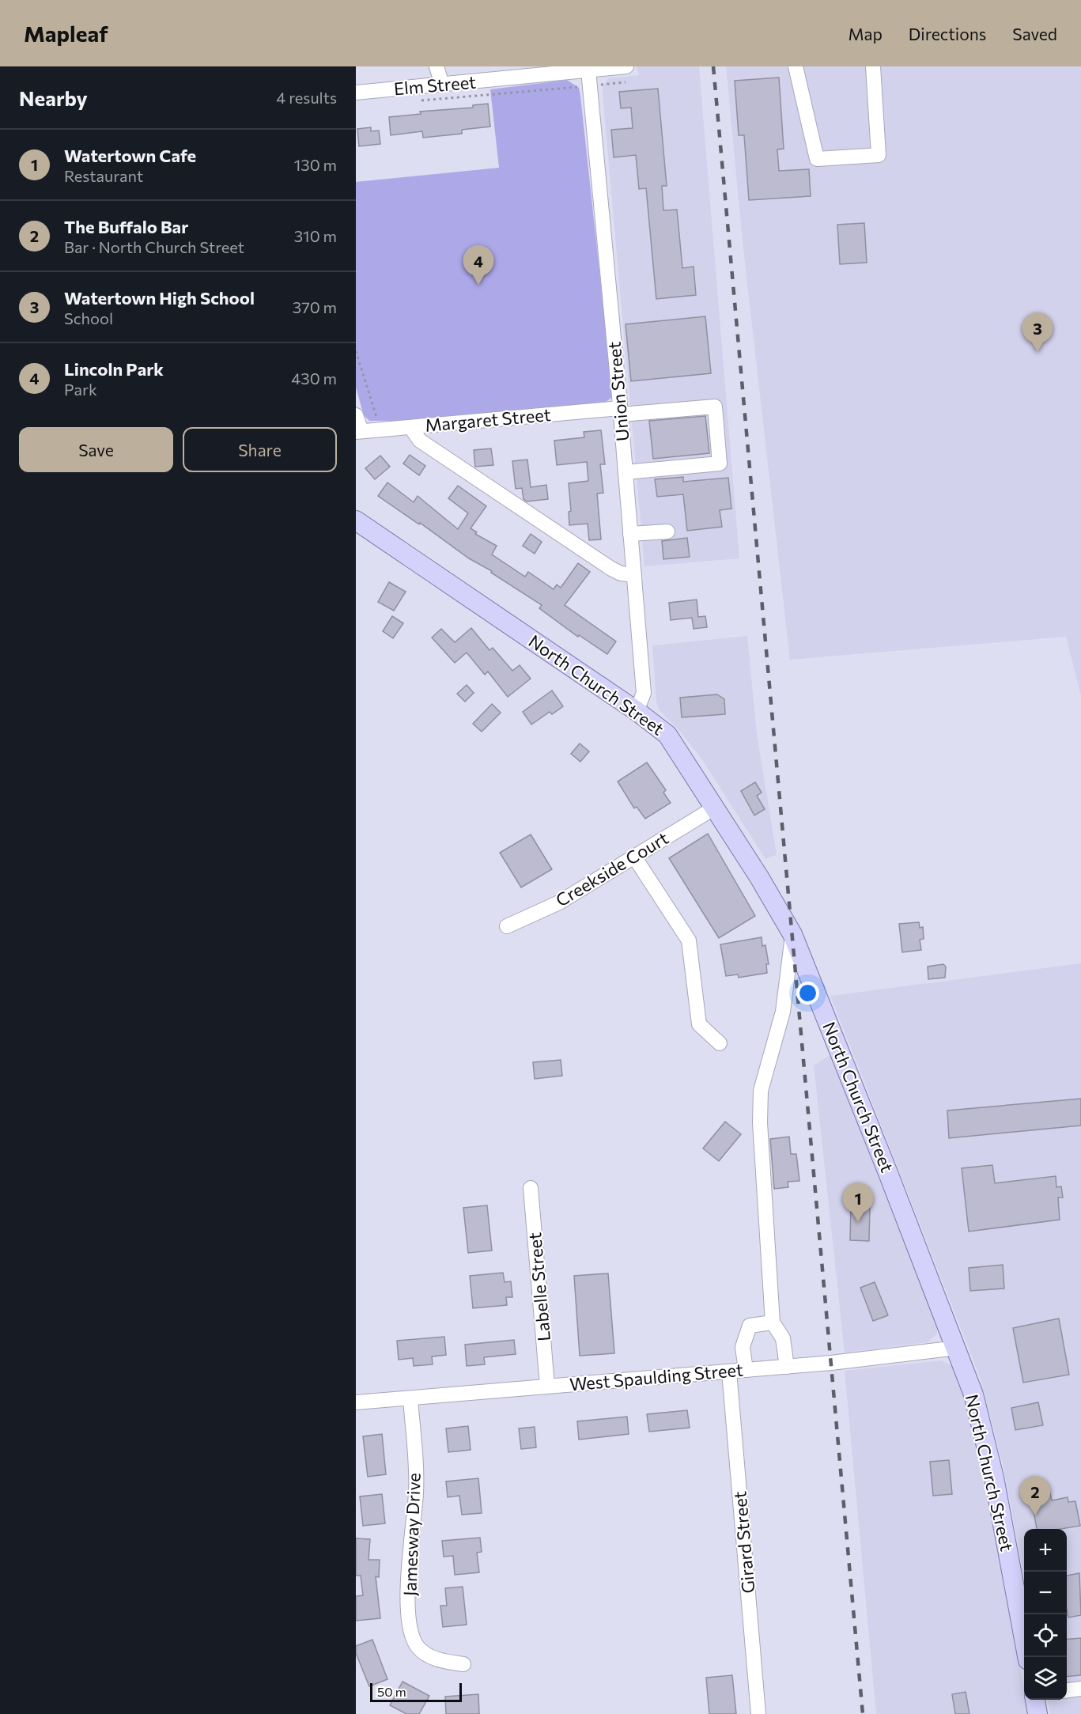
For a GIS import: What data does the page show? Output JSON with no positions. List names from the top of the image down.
{
  "streets": {
    "main road": ["North Church Street"],
    "street": [
      "Elm Street",
      "Union Street",
      "Margaret Street",
      "Creekside Court",
      "Labelle Street",
      "West Spaulding Street",
      "Jamesway Drive",
      "Girard Street"
    ]
  },
  "crossings": [
    ["Elm Street", "Union Street"],
    ["Union Street", "Margaret Street"],
    ["Union Street", "North Church Street"],
    ["North Church Street", "Creekside Court"],
    ["North Church Street", "West Spaulding Street"],
    ["Labelle Street", "West Spaulding Street"],
    ["West Spaulding Street", "Jamesway Drive"],
    ["West Spaulding Street", "Girard Street"]
  ],
  "scale_bar": "50 m",
  "page": {
    "header": "Mapleaf",
    "nav": ["Map", "Directions", "Saved"],
    "heading": ["Nearby", "4 results"],
    "list": [
      {
        "mark": "1",
        "name": "Watertown Cafe",
        "note": "Restaurant",
        "value": "130 m"
      },
      {
        "mark": "2",
        "name": "The Buffalo Bar",
        "note": "Bar · North Church Street",
        "value": "310 m"
      },
      {
        "mark": "3",
        "name": "Watertown High School",
        "note": "School",
        "value": "370 m"
      },
      {
        "mark": "4",
        "name": "Lincoln Park",
        "note": "Park",
        "value": "430 m"
      }
    ],
    "pins": [
      "4",
      "3",
      "1",
      "2"
    ],
    "buttons": ["Save", "Share"],
    "map_buttons": ["+", "−"],
    "scale": "50 m"
  }
}
